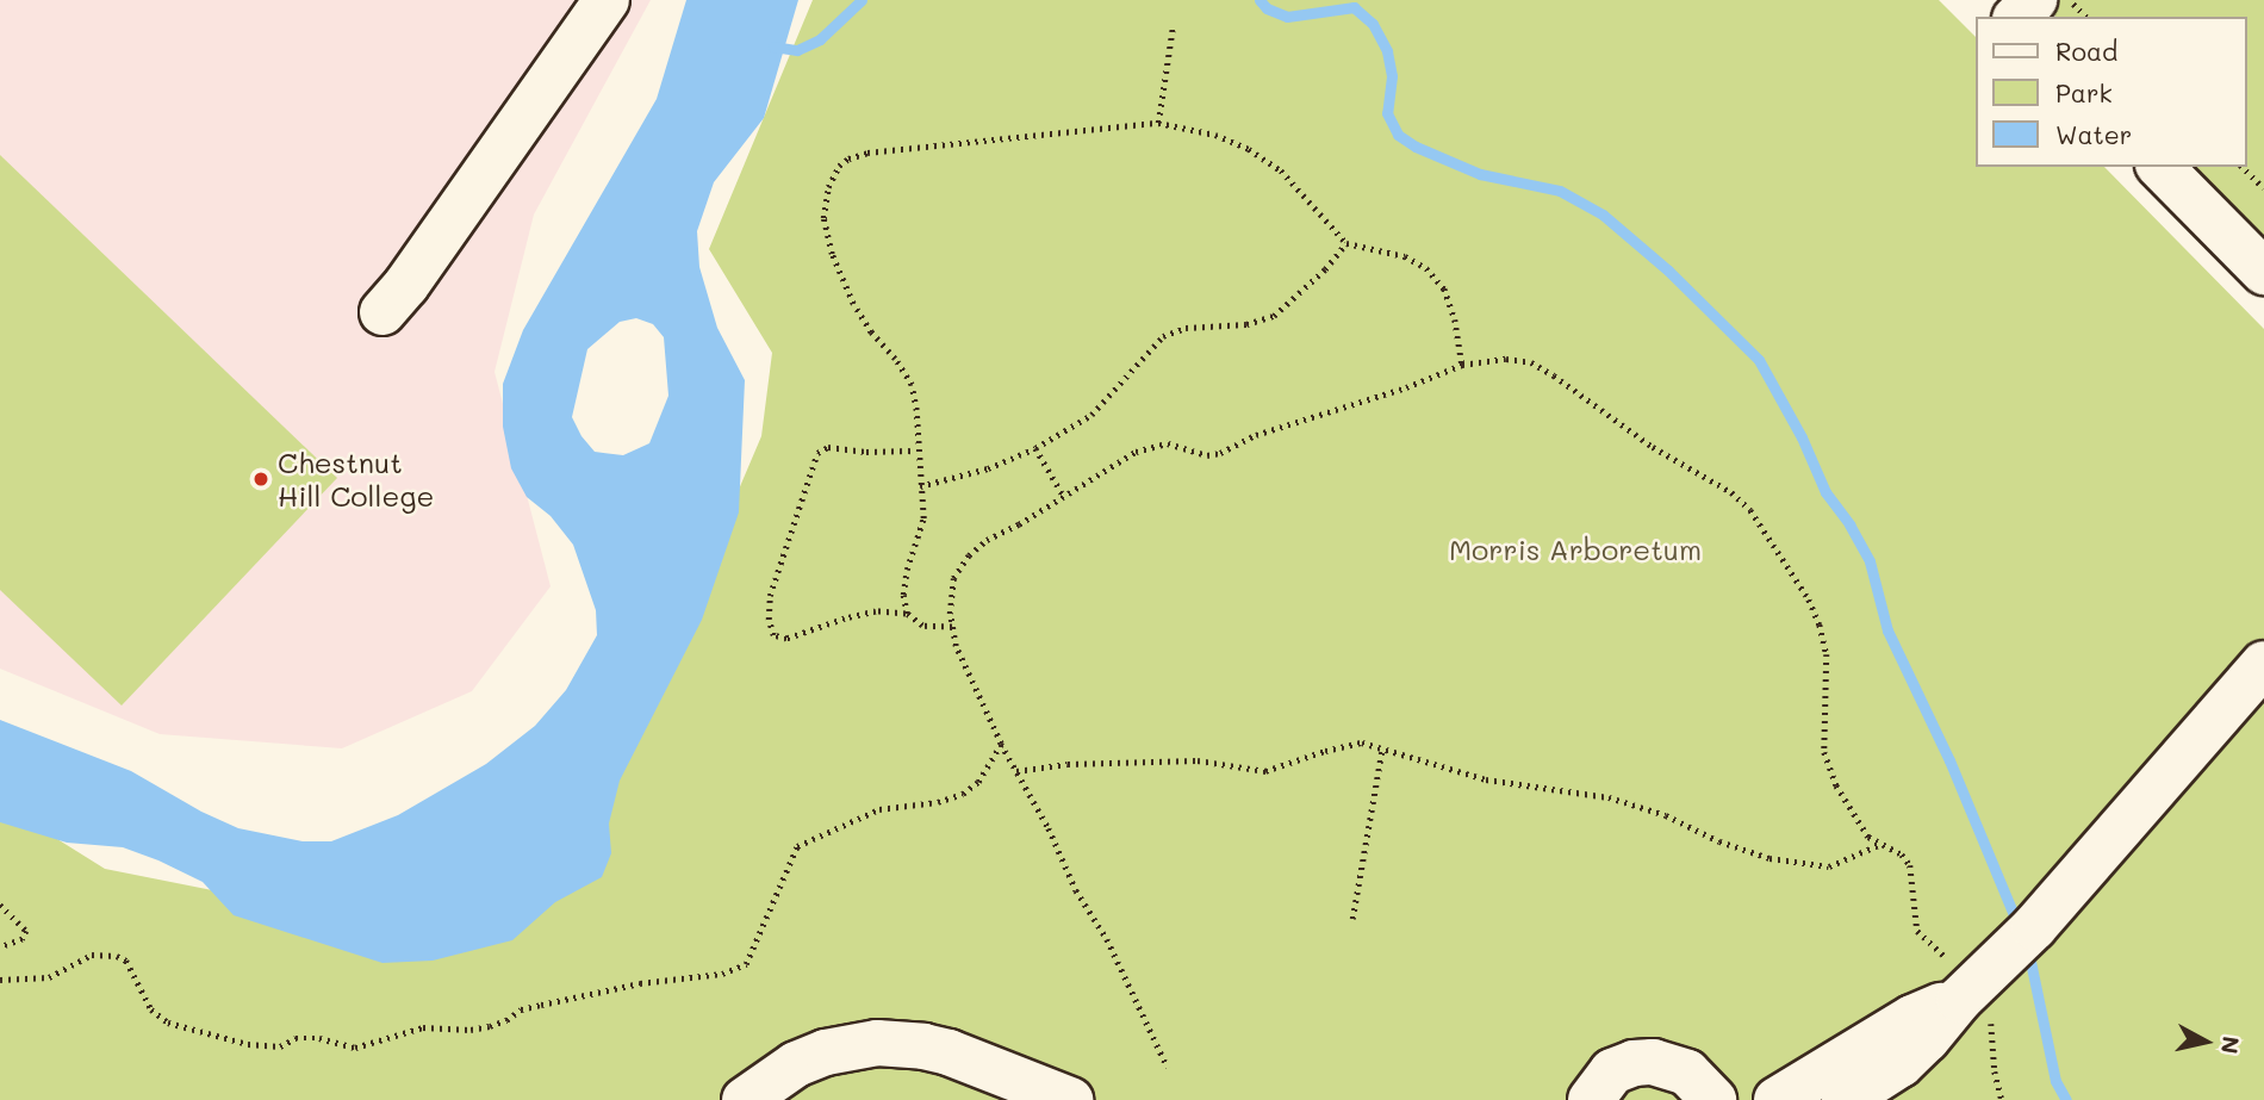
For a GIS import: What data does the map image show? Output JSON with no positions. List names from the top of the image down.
{
  "parks": ["Morris Arboretum"],
  "places": ["Chestnut Hill College"],
  "legend": ["Road", "Park", "Water"],
  "north": "right"
}
